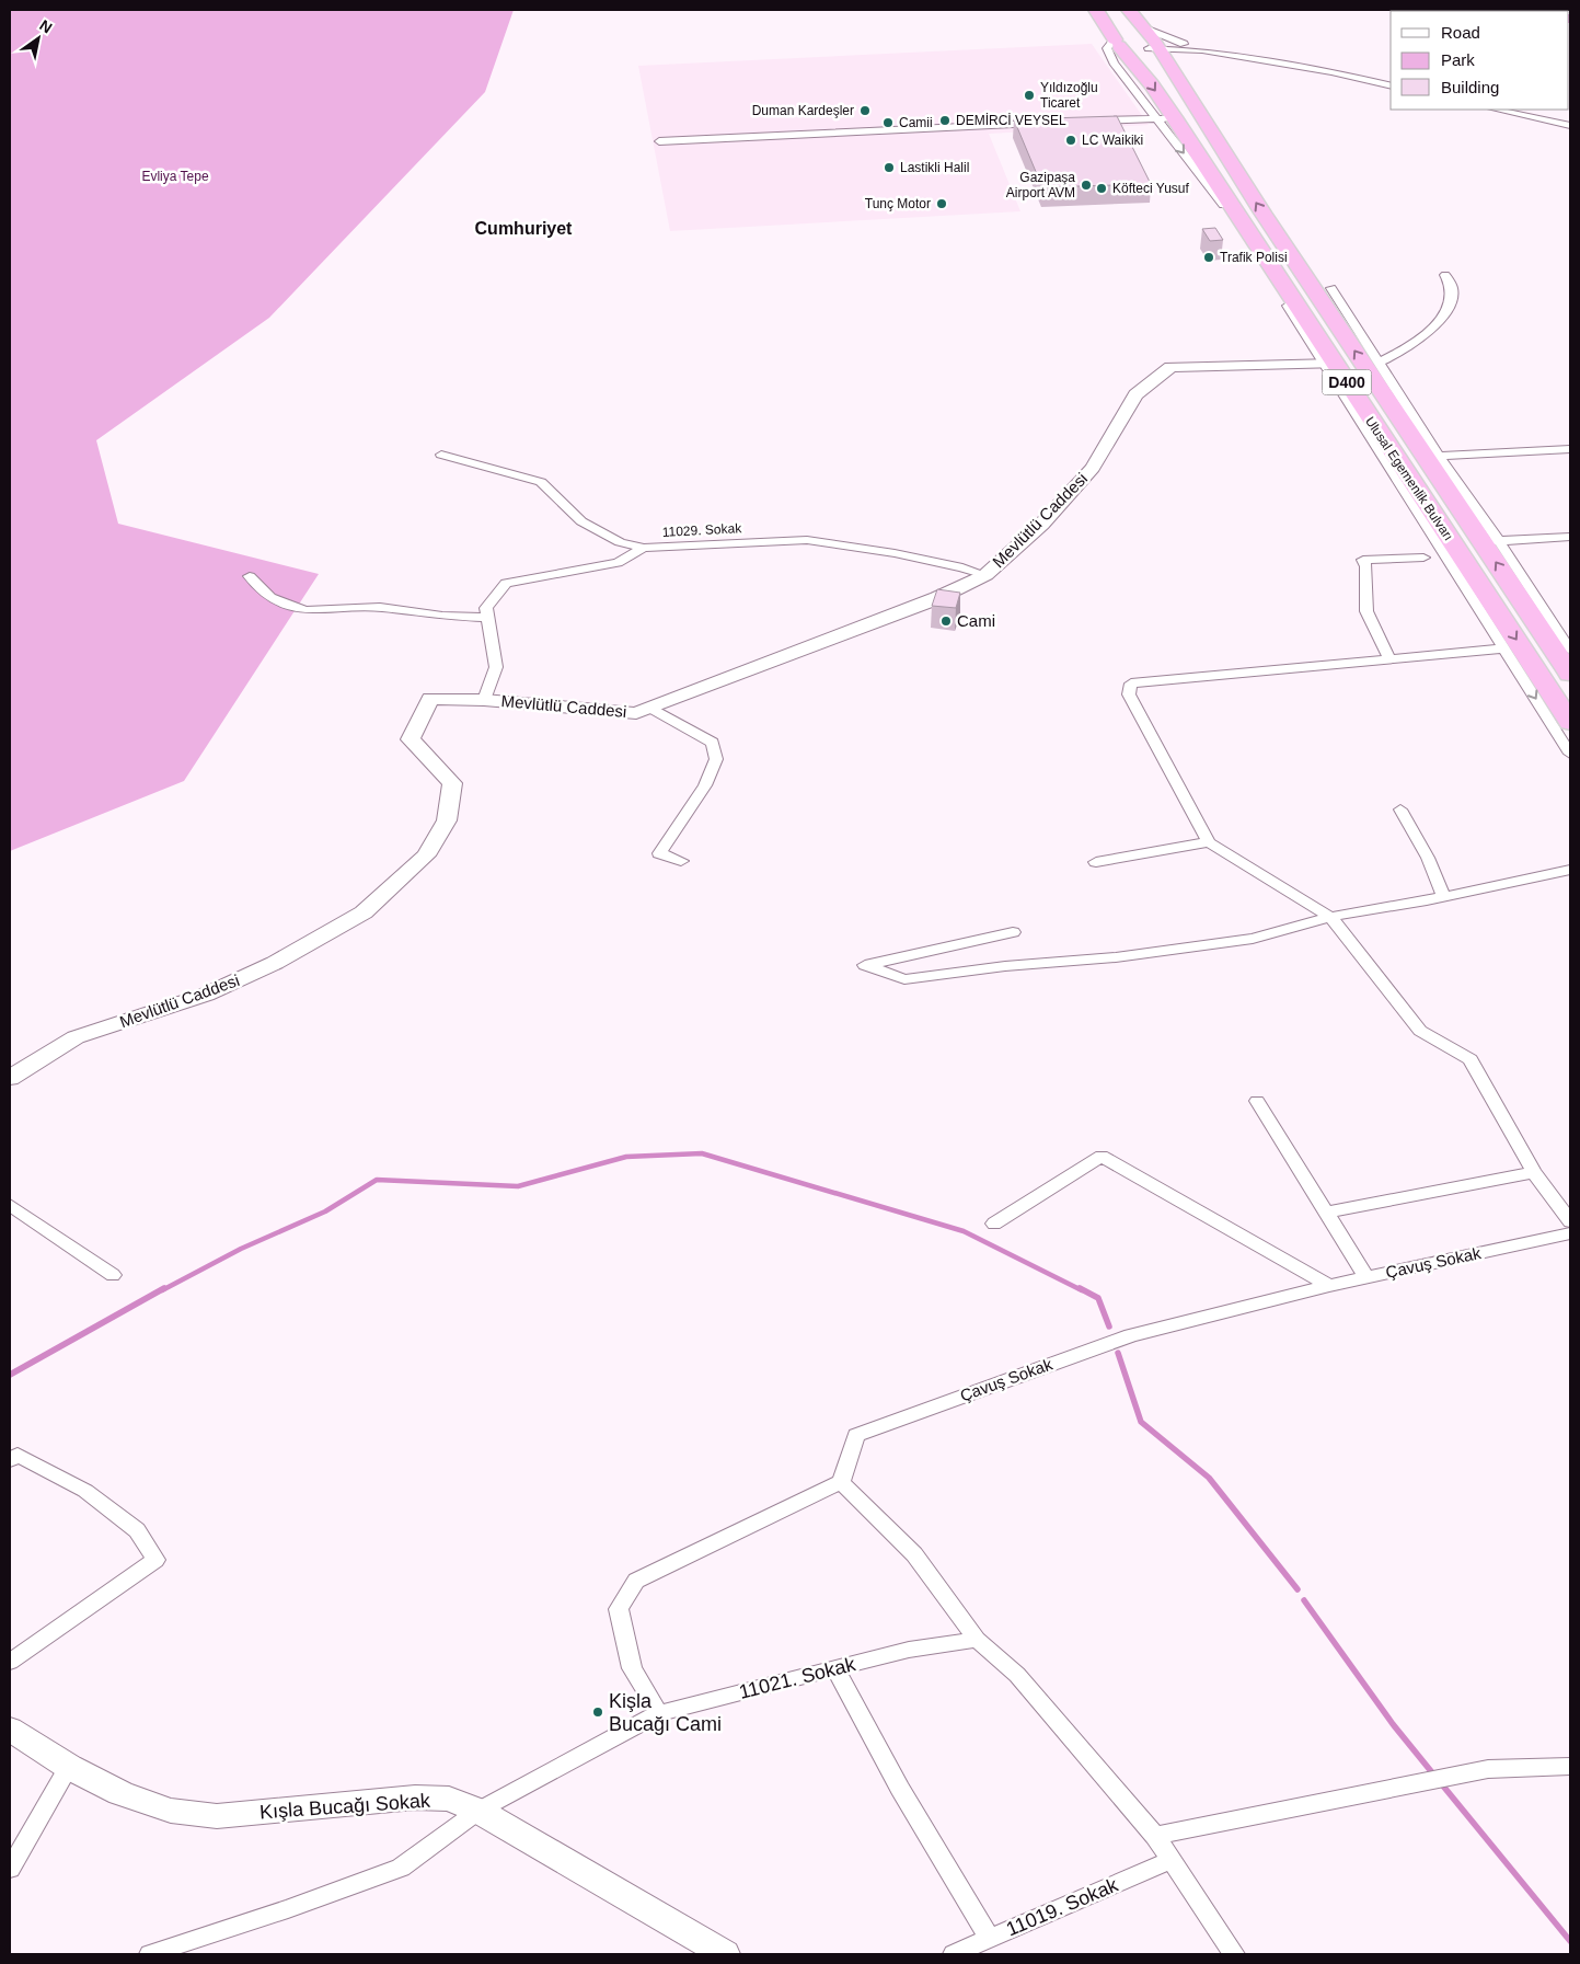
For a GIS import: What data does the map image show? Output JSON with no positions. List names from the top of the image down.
{
  "streets": {
    "highway": ["D400", "Ulusal Egemenlik Bulvarı"],
    "street": [
      "Mevlütlü Caddesi",
      "11029. Sokak",
      "Çavuş Sokak",
      "11021. Sokak",
      "Kışla Bucağı Sokak",
      "11019. Sokak"
    ]
  },
  "crossings": [
    ["Ulusal Egemenlik Bulvarı", "Mevlütlü Caddesi"],
    ["Mevlütlü Caddesi", "11029. Sokak"],
    ["11021. Sokak", "Kışla Bucağı Sokak"]
  ],
  "districts": ["Cumhuriyet"],
  "parks": ["Evliya Tepe"],
  "places": [
    "Yıldızoğlu Ticaret",
    "Duman Kardeşler",
    "DEMİRCİ VEYSEL",
    "Camii",
    "LC Waikiki",
    "Lastikli Halil",
    "Gazipaşa Airport AVM",
    "Köfteci Yusuf",
    "Tunç Motor",
    "Trafik Polisi",
    "Cami",
    "Kişla Bucağı Cami"
  ],
  "legend": ["Road", "Park", "Building"],
  "north": "top right"
}
